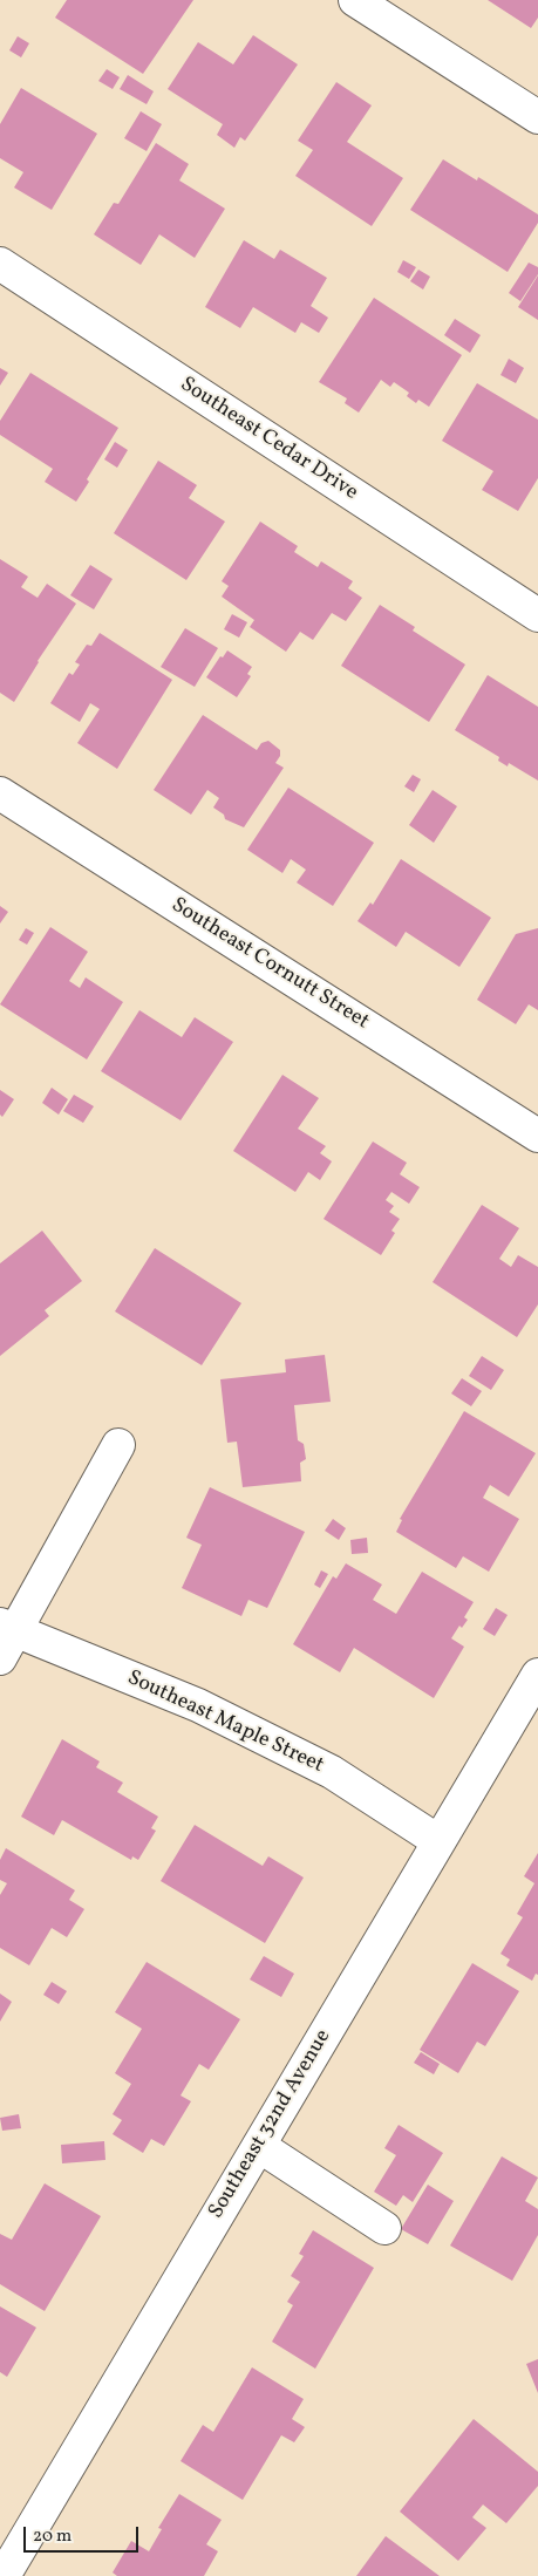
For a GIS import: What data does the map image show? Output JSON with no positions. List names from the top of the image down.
{
  "streets": {
    "street": [
      "Southeast Cedar Drive",
      "Southeast Cornutt Street",
      "Southeast Maple Street",
      "Southeast 32nd Avenue"
    ]
  },
  "crossings": [
    ["Southeast Maple Street", "Southeast 32nd Avenue"]
  ],
  "scale_bar": "20 m"
}
